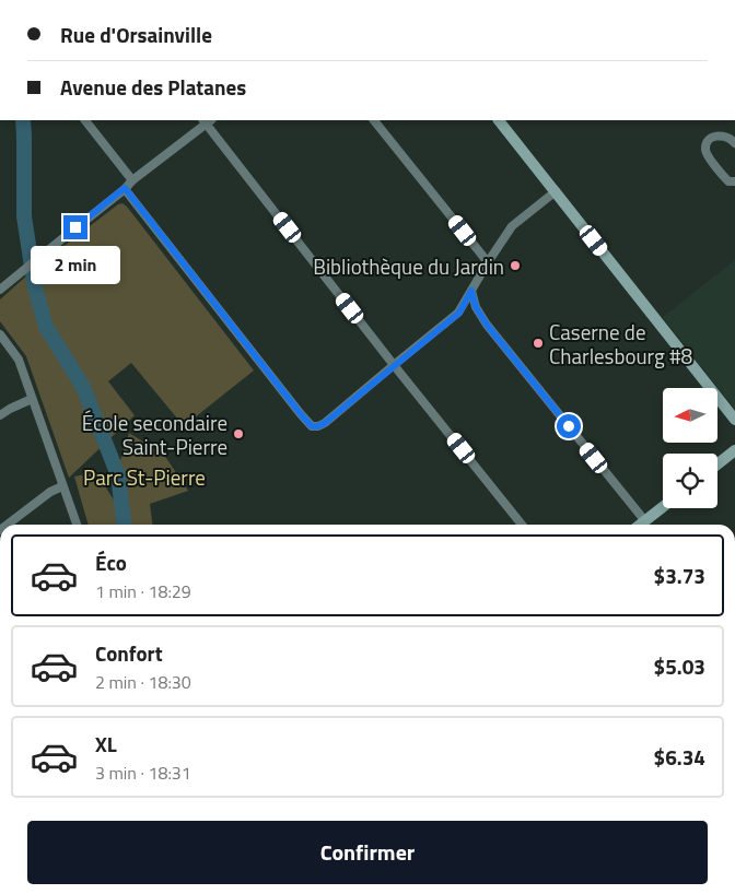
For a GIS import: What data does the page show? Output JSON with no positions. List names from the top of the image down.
{
  "parks": ["Parc St-Pierre"],
  "places": ["Bibliothèque du Jardin", "Caserne de Charlesbourg #8", "École secondaire Saint-Pierre"],
  "north": "left",
  "page": {
    "banner": ["Rue d'Orsainville", "Avenue des Platanes"],
    "bubble": "2 min",
    "list": [
      {
        "name": "Éco",
        "note": "1 min · 18:29",
        "value": "$3.73"
      },
      {
        "name": "Confort",
        "note": "2 min · 18:30",
        "value": "$5.03"
      },
      {
        "name": "XL",
        "note": "3 min · 18:31",
        "value": "$6.34"
      }
    ],
    "buttons": "Confirmer"
  }
}
